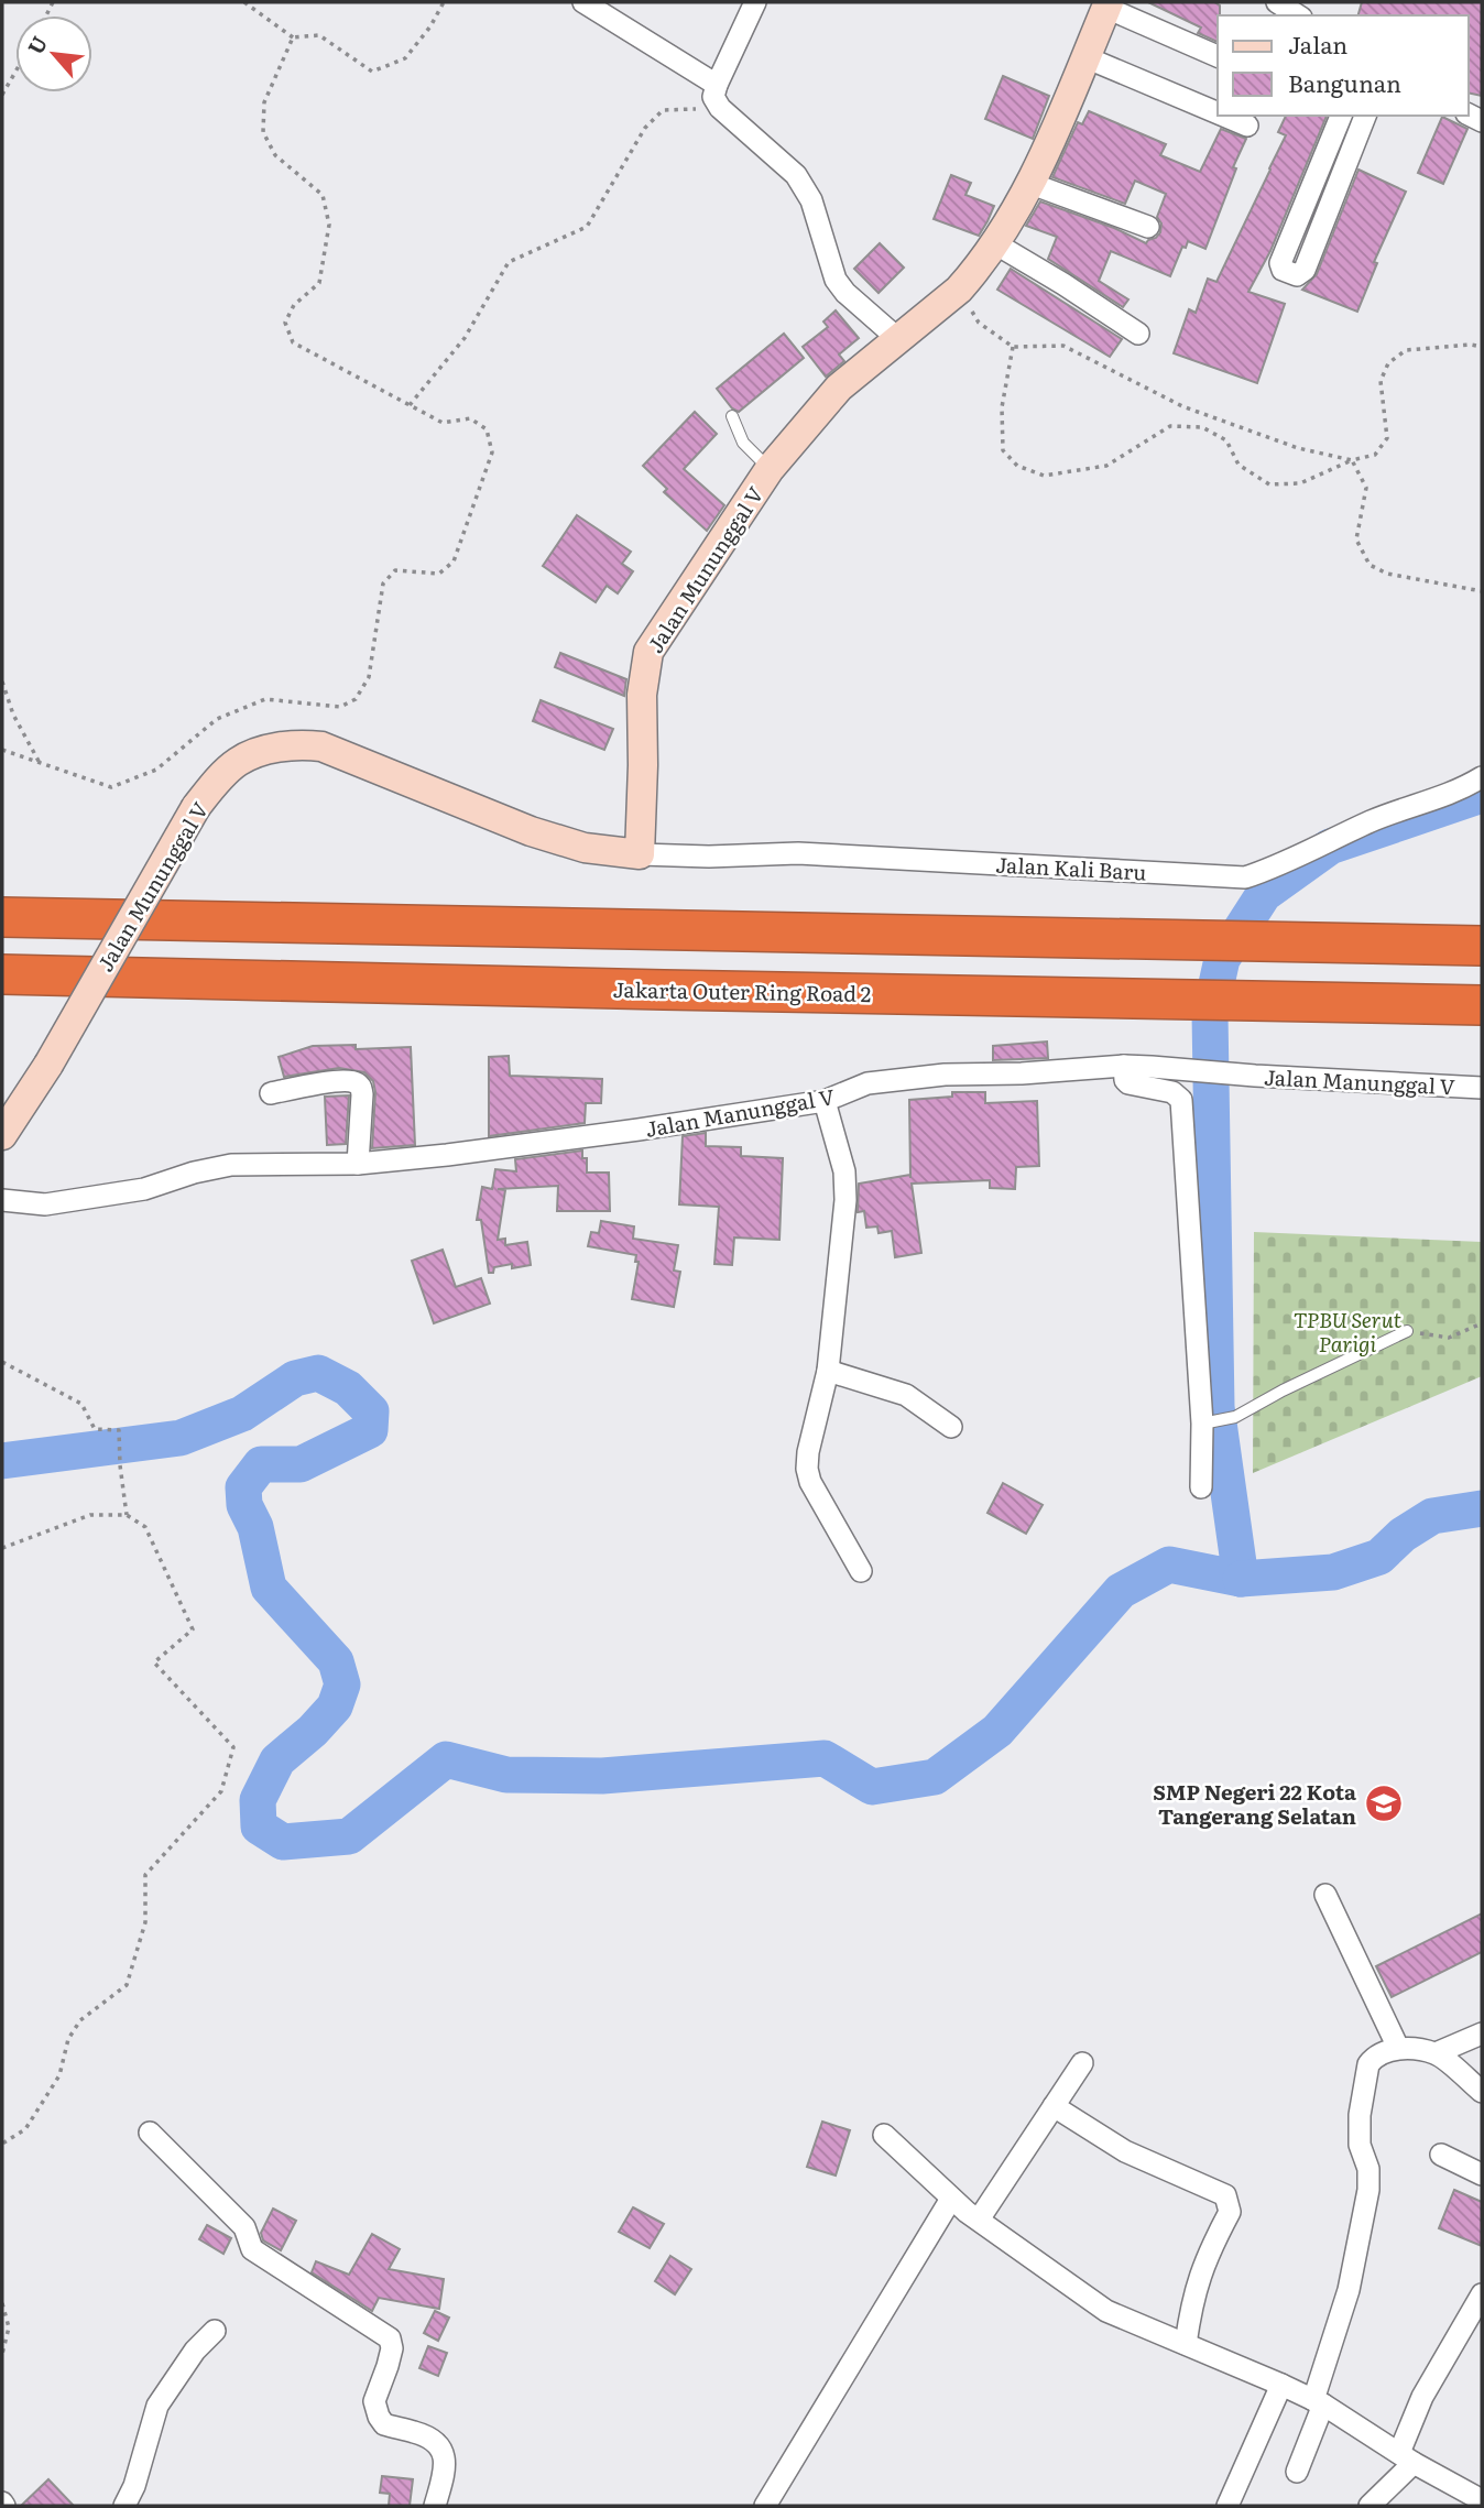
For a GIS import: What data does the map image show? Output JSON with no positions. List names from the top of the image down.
{
  "streets": {
    "highway": ["Jakarta Outer Ring Road 2"],
    "street": ["Jalan Mununggal V", "Jalan Kali Baru", "Jalan Manunggal V"]
  },
  "crossings": [
    ["Jalan Mununggal V", "Jalan Kali Baru"]
  ],
  "parks": ["TPBU Serut Parigi"],
  "places": {
    "school or university": ["SMP Negeri 22 Kota Tangerang Selatan"]
  },
  "legend": ["Jalan", "Bangunan"],
  "north": "top left"
}
